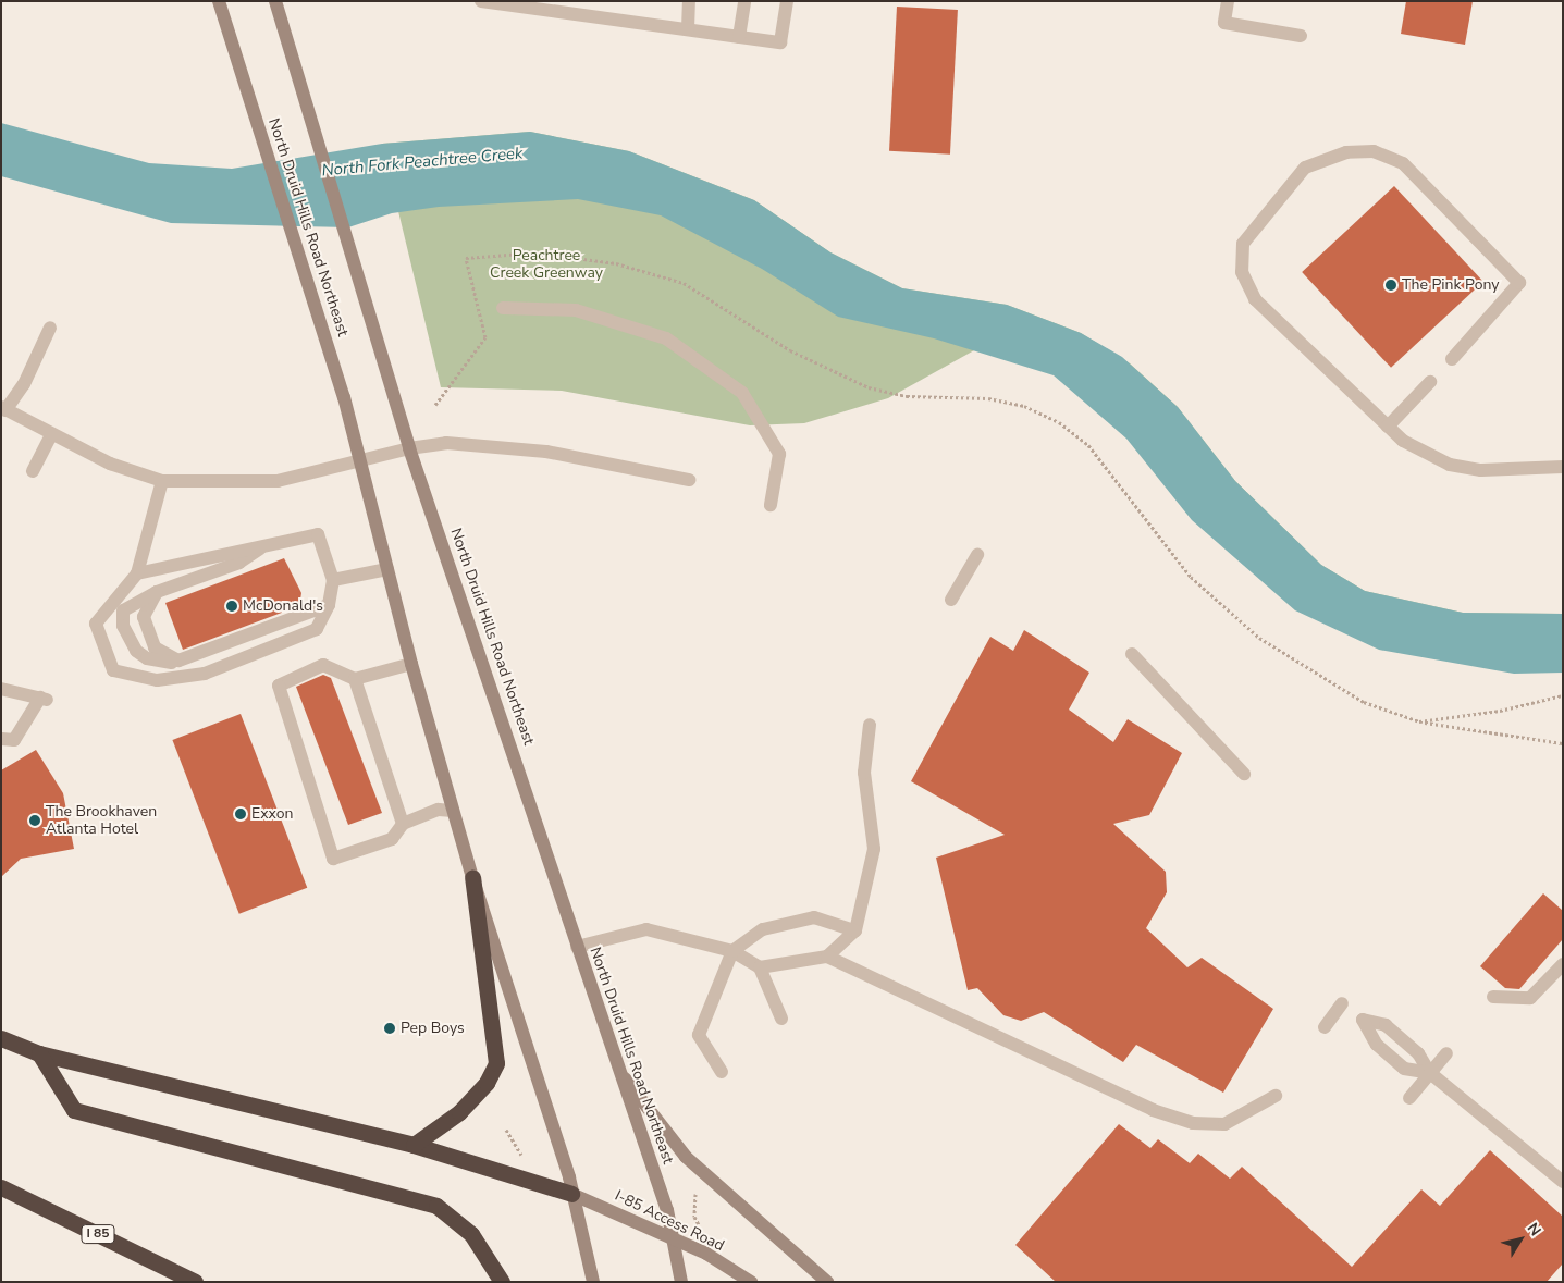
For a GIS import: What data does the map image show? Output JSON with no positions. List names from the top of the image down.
{
  "streets": {
    "highway": ["I 85"],
    "main road": ["North Druid Hills Road Northeast", "I-85 Access Road"]
  },
  "crossings": [
    ["North Druid Hills Road Northeast", "I-85 Access Road"]
  ],
  "water": ["North Fork Peachtree Creek"],
  "parks": ["Peachtree Creek Greenway"],
  "places": [
    "The Pink Pony",
    "McDonald's",
    "Exxon",
    "The Brookhaven Atlanta Hotel",
    "Pep Boys"
  ],
  "north": "top right"
}
